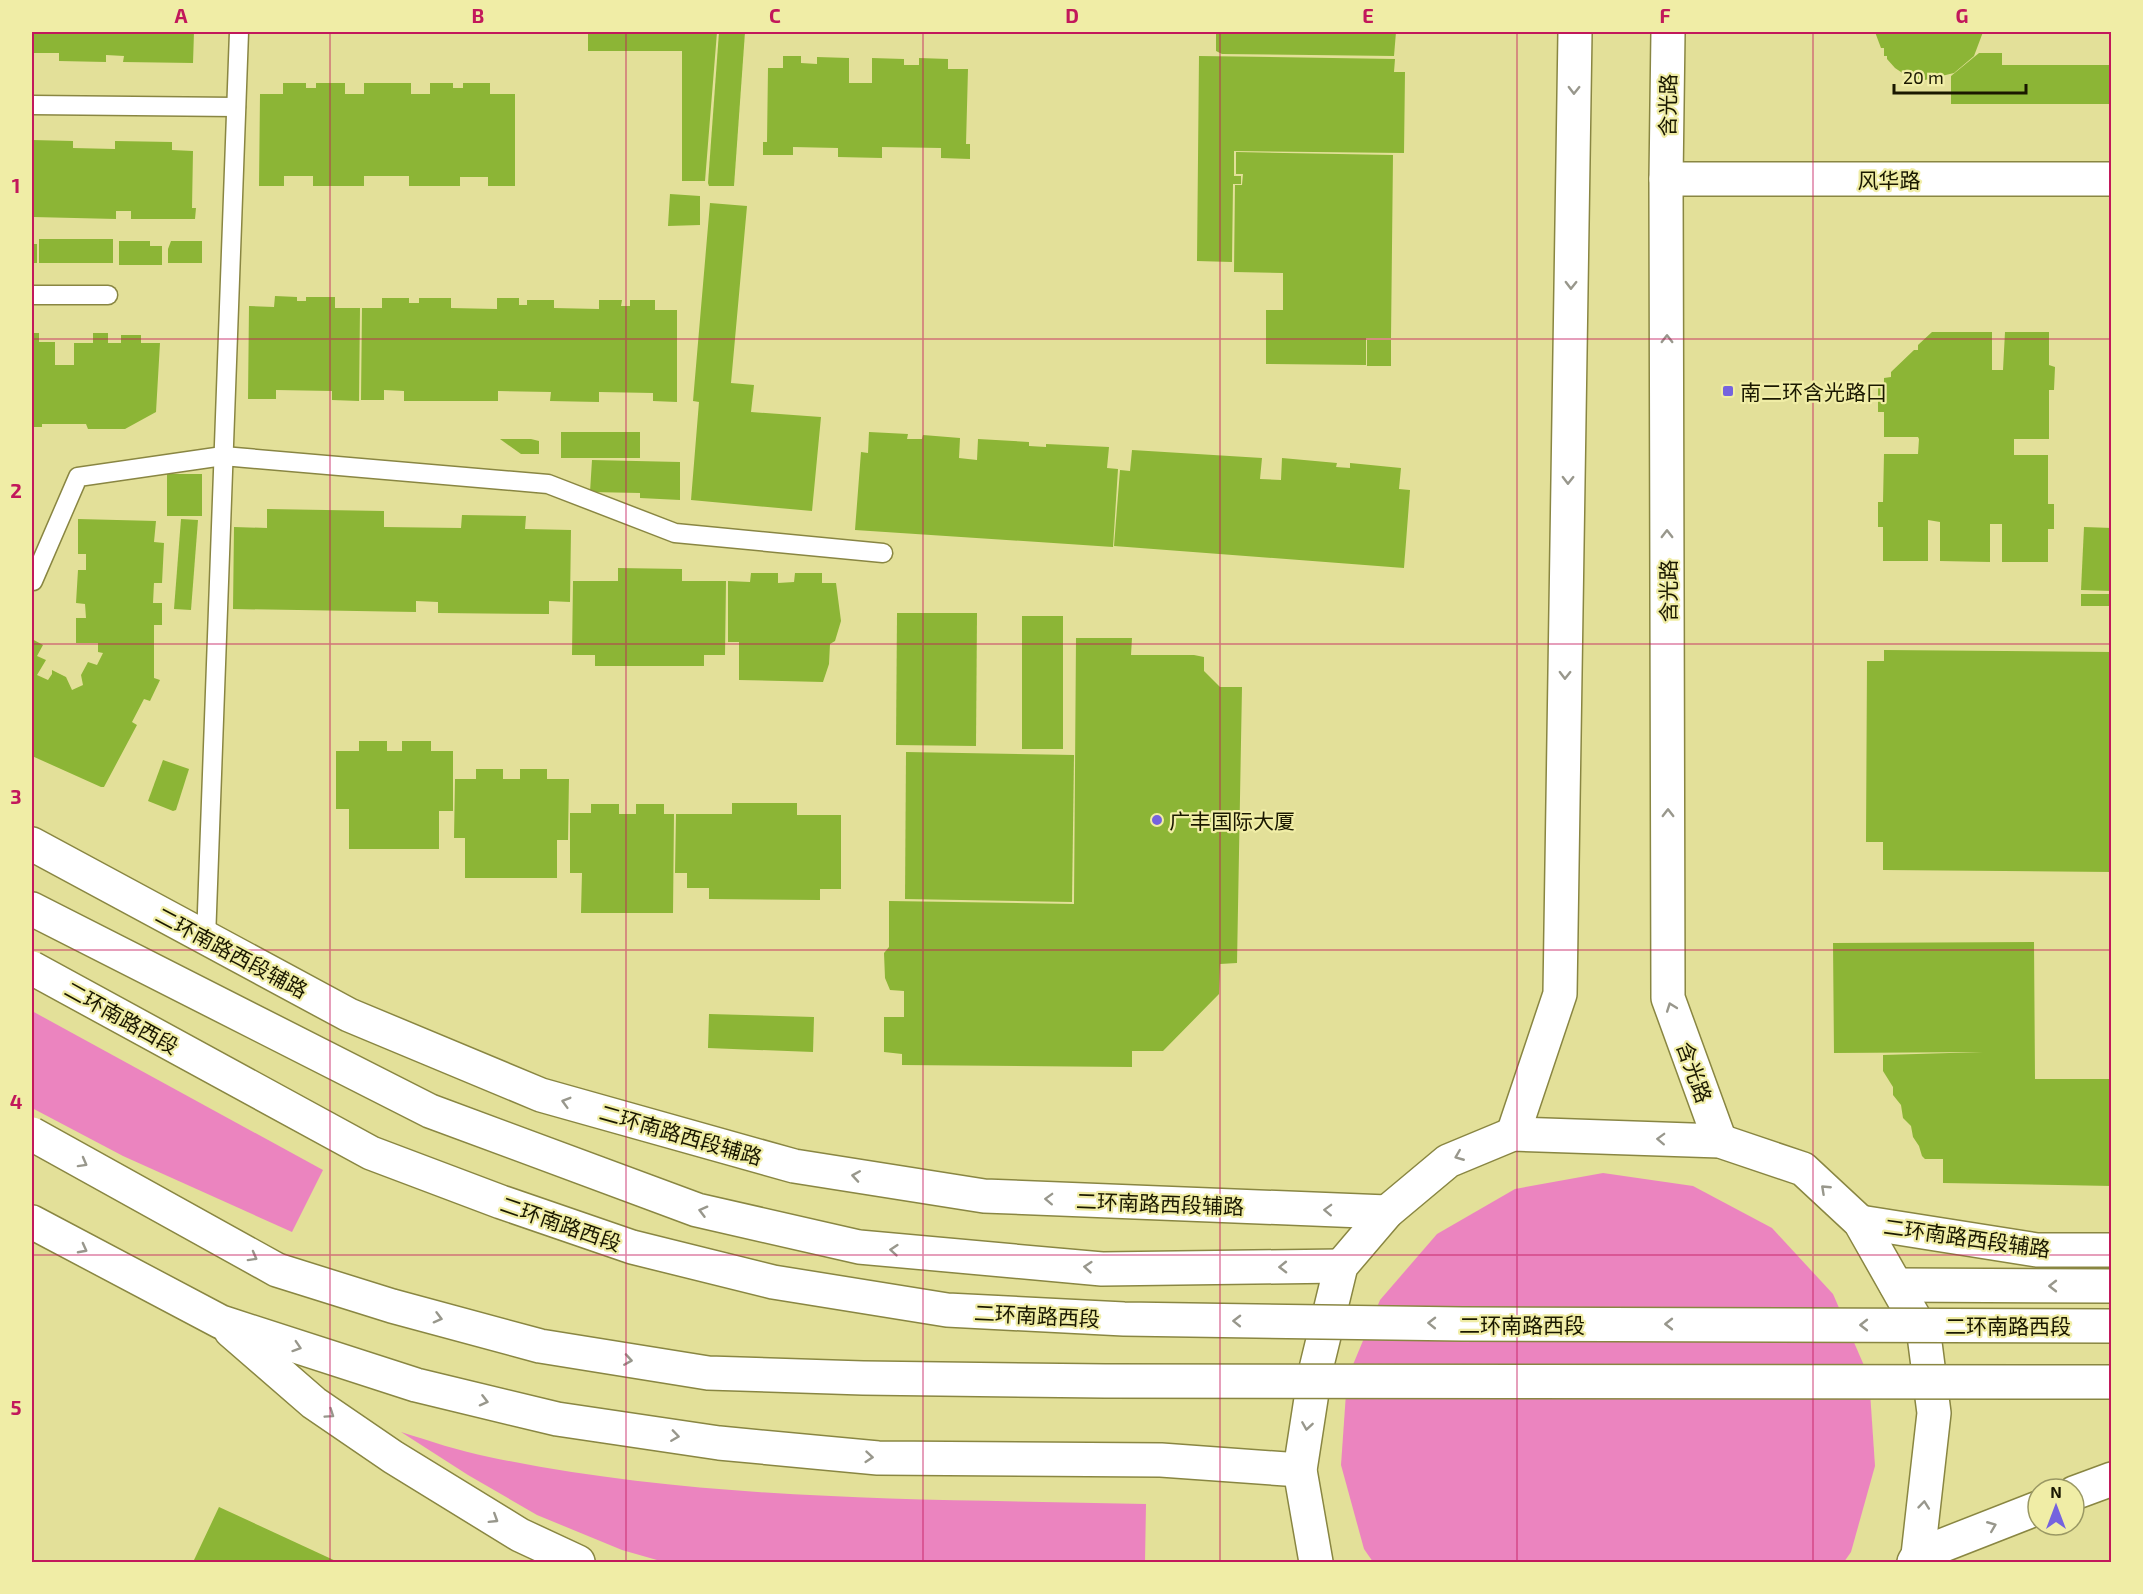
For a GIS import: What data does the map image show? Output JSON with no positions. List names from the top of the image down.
{
  "streets": {
    "main road": [
      "含光路",
      "风华路",
      "二环南路西段辅路",
      "二环南路西段"
    ]
  },
  "crossings": [
    ["含光路", "风华路"]
  ],
  "places": {
    "transit": ["南二环含光路口"],
    "other": ["广丰国际大厦"]
  },
  "scale_bar": "20 m",
  "north": "top",
  "grid": {
    "columns": [
      "A",
      "B",
      "C",
      "D",
      "E",
      "F",
      "G"
    ],
    "rows": [
      "1",
      "2",
      "3",
      "4",
      "5"
    ]
  }
}
